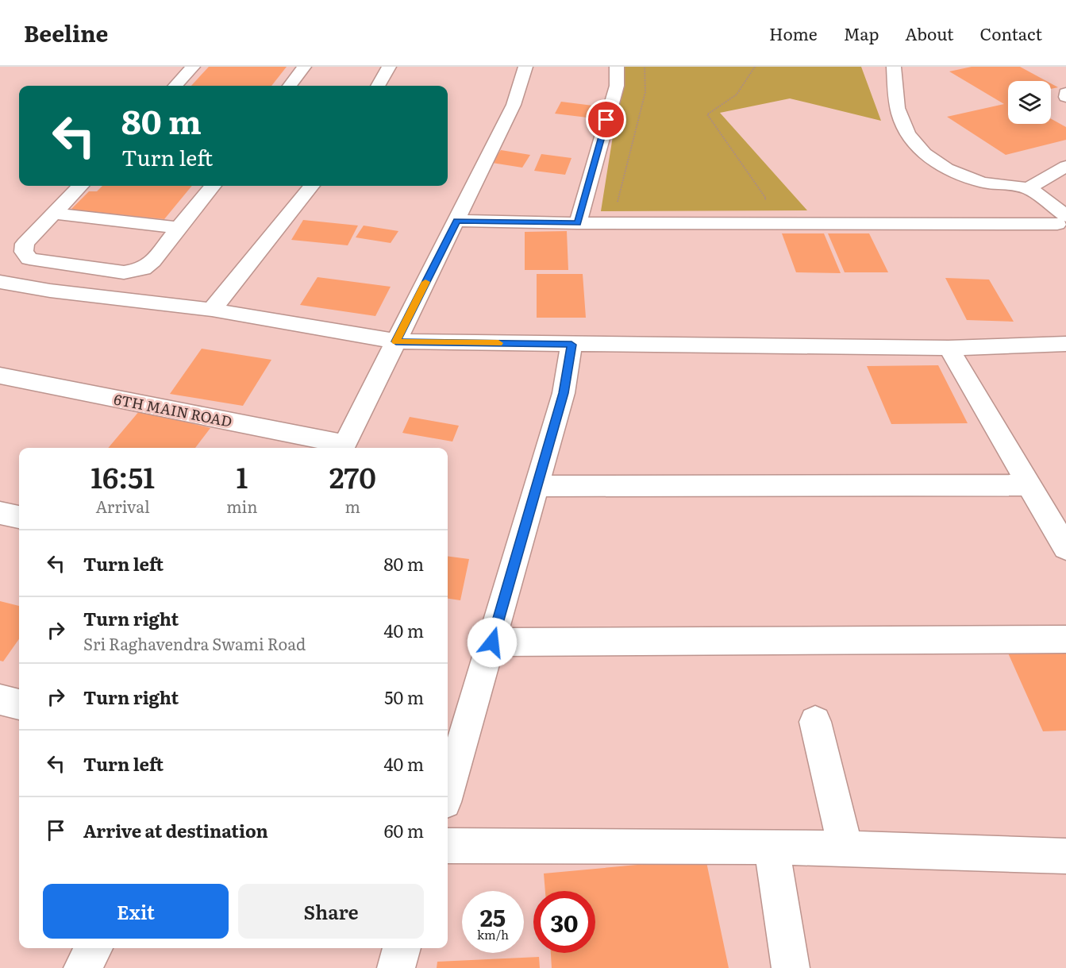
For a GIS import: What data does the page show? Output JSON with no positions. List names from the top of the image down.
{
  "streets": {
    "street": ["6TH MAIN ROAD"]
  },
  "page": {
    "header": "Beeline",
    "nav": [
      "Home",
      "Map",
      "About",
      "Contact"
    ],
    "turn": ["80 m", "Turn left"],
    "eta": [
      "16:51",
      "Arrival",
      "1",
      "min",
      "270",
      "m"
    ],
    "list": [
      {
        "name": "Turn left",
        "value": "80 m"
      },
      {
        "name": "Turn right",
        "note": "Sri Raghavendra Swami Road",
        "value": "40 m"
      },
      {
        "name": "Turn right",
        "value": "50 m"
      },
      {
        "name": "Turn left",
        "value": "40 m"
      },
      {
        "name": "Arrive at destination",
        "value": "60 m"
      }
    ],
    "buttons": ["Exit", "Share"],
    "speed": "25 km/h",
    "limit": "30"
  }
}
